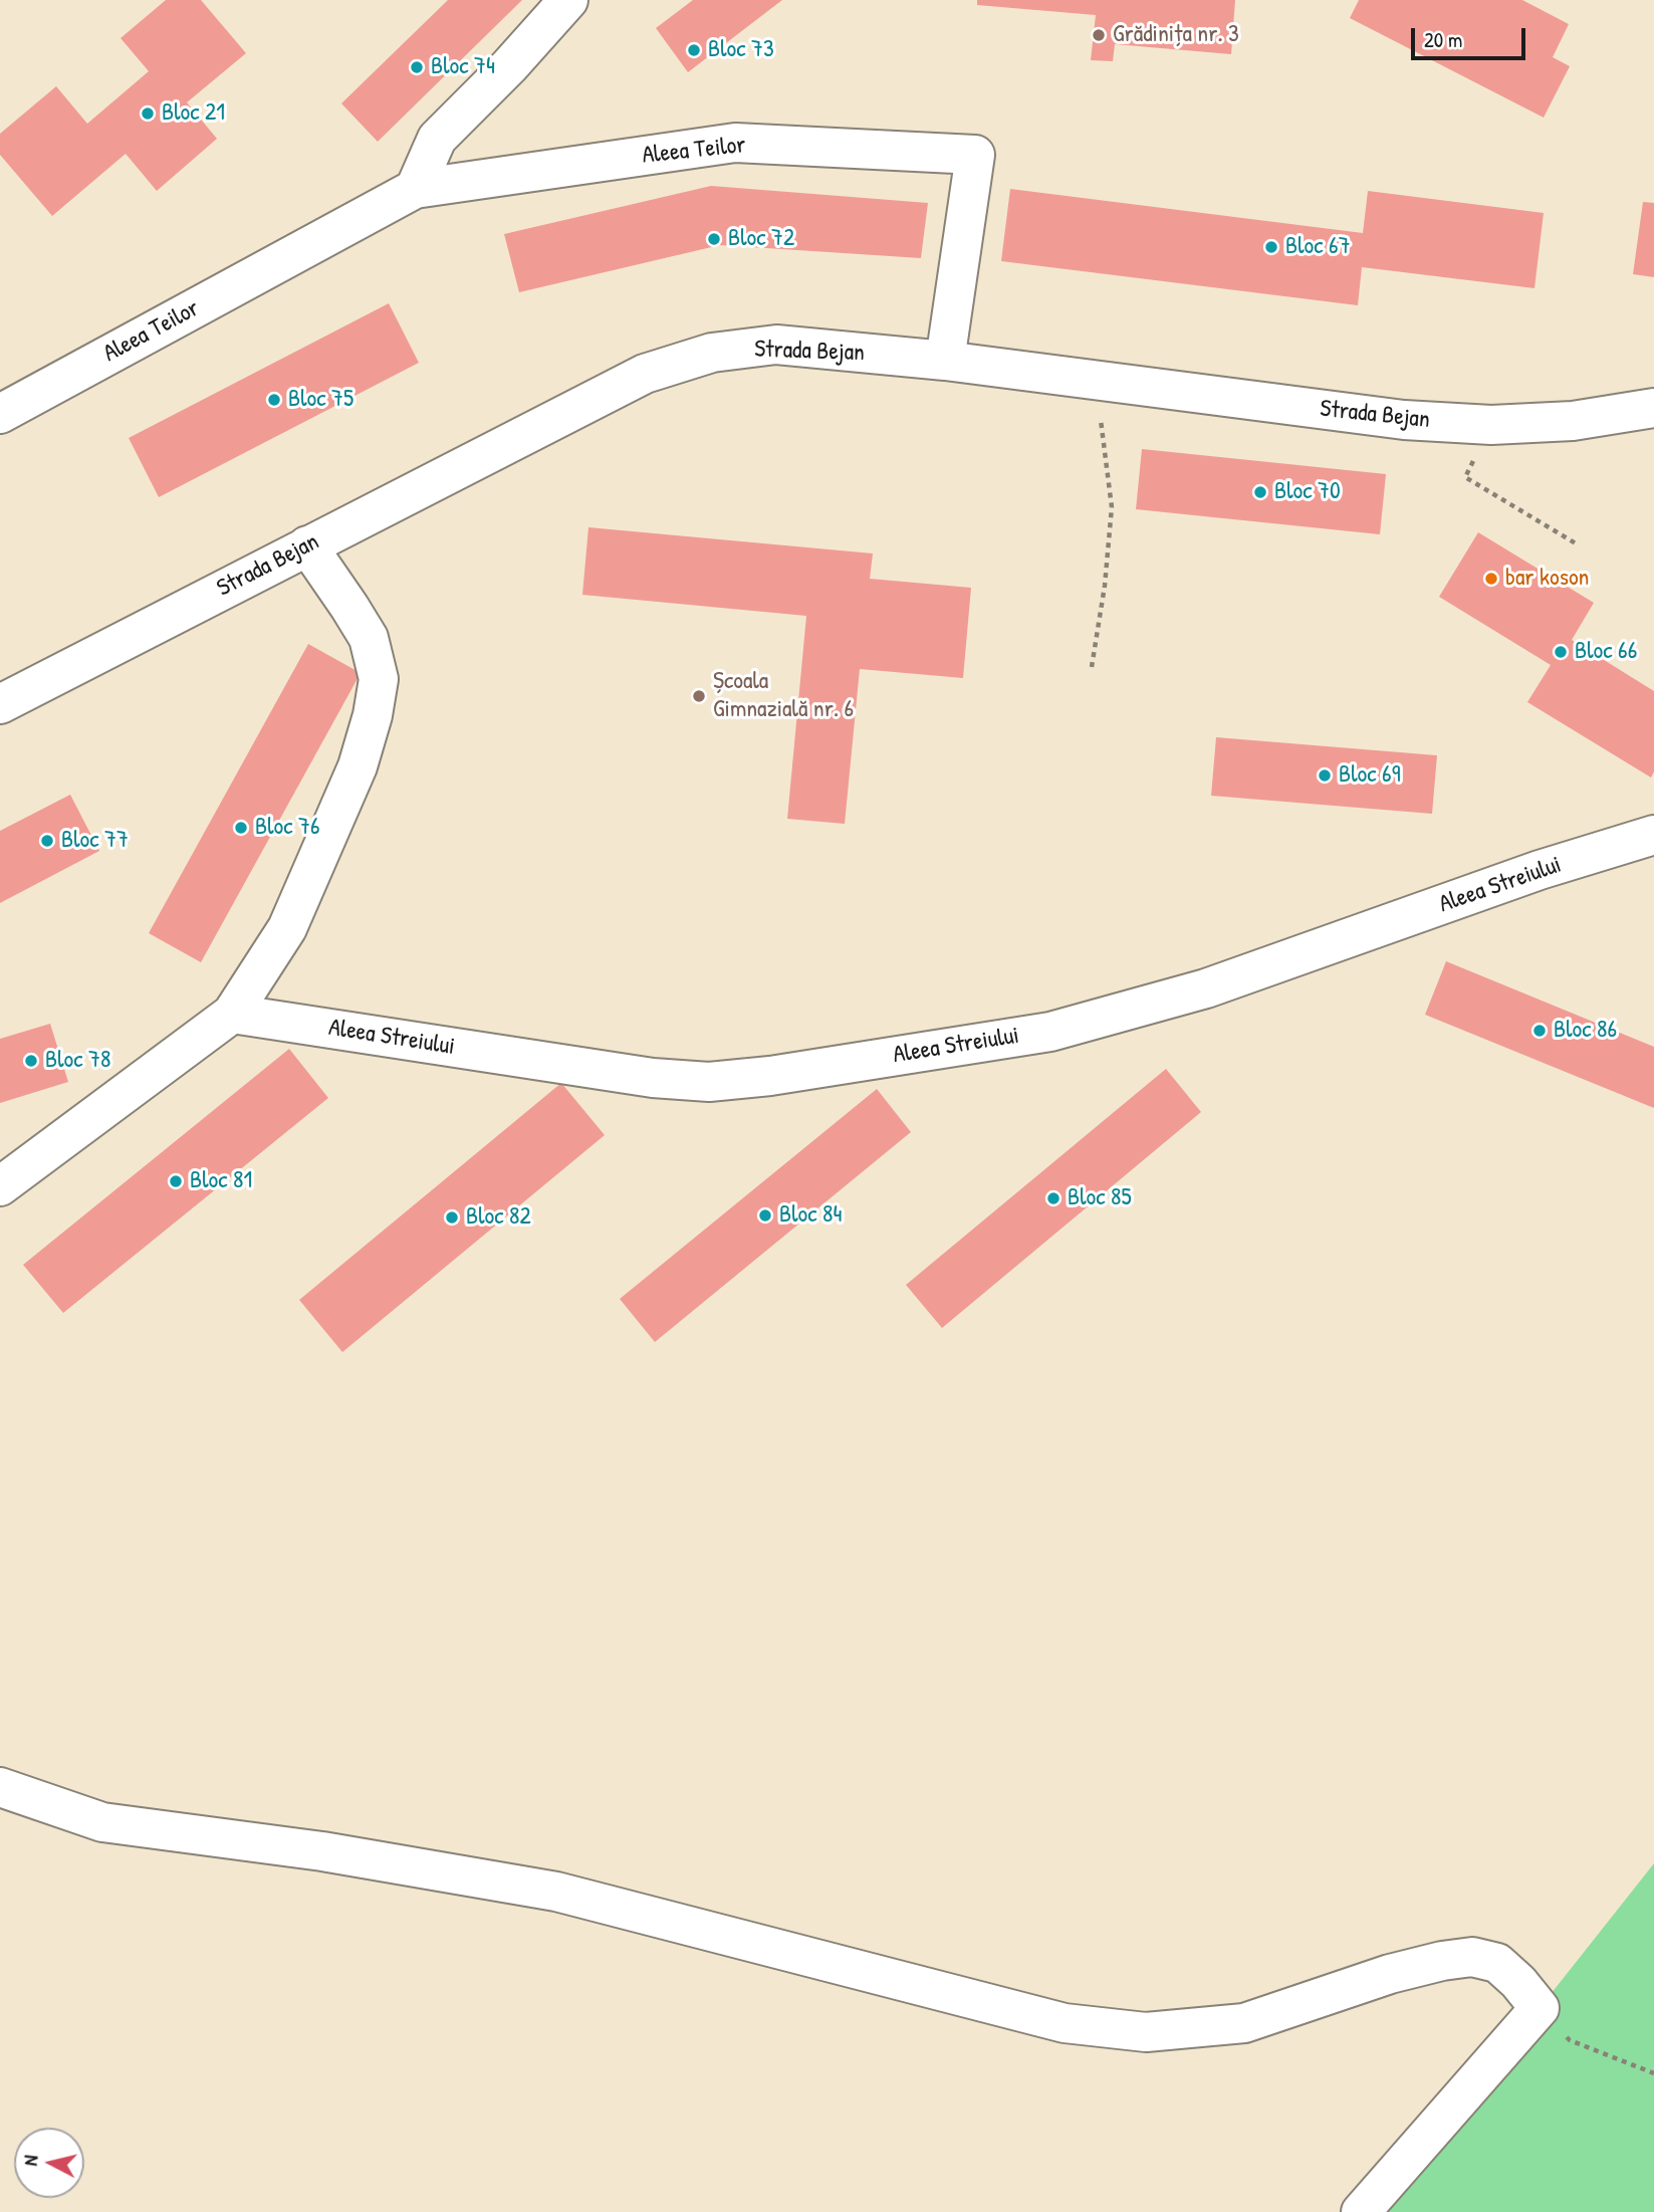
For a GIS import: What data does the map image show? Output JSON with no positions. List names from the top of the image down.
{
  "streets": {
    "street": ["Aleea Teilor", "Strada Bejan", "Aleea Streiului"]
  },
  "crossings": [
    ["Aleea Teilor", "Strada Bejan"]
  ],
  "places": [
    "Grădinița nr. 3",
    "Bloc 73",
    "Bloc 74",
    "Bloc 21",
    "Bloc 72",
    "Bloc 67",
    "Bloc 75",
    "Bloc 70",
    "bar koson",
    "Bloc 66",
    "Școala Gimnazială nr. 6",
    "Bloc 69",
    "Bloc 76",
    "Bloc 77",
    "Bloc 86",
    "Bloc 78",
    "Bloc 81",
    "Bloc 85",
    "Bloc 84",
    "Bloc 82"
  ],
  "scale_bar": "20 m",
  "north": "left"
}
